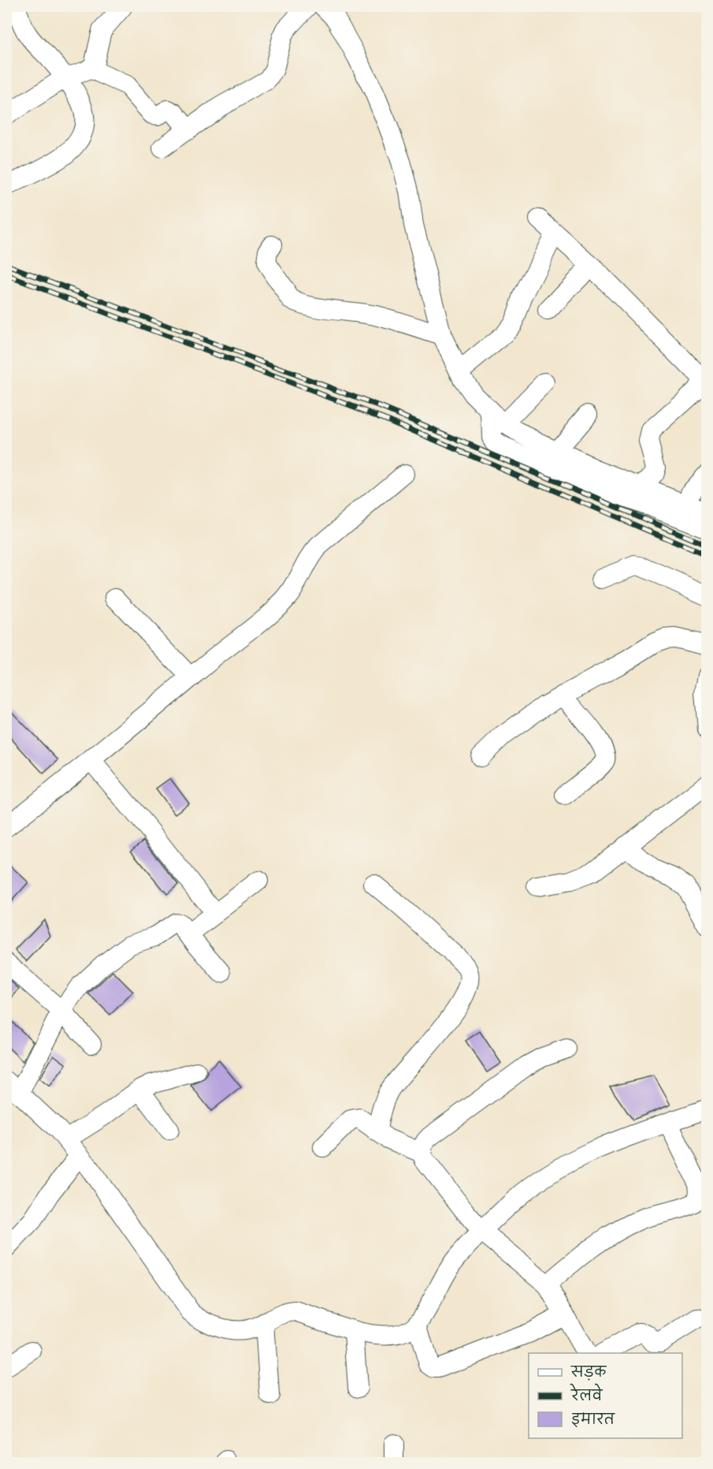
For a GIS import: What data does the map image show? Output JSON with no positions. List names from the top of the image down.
{
  "legend": ["सड़क", "रेलवे", "इमारत"]
}
